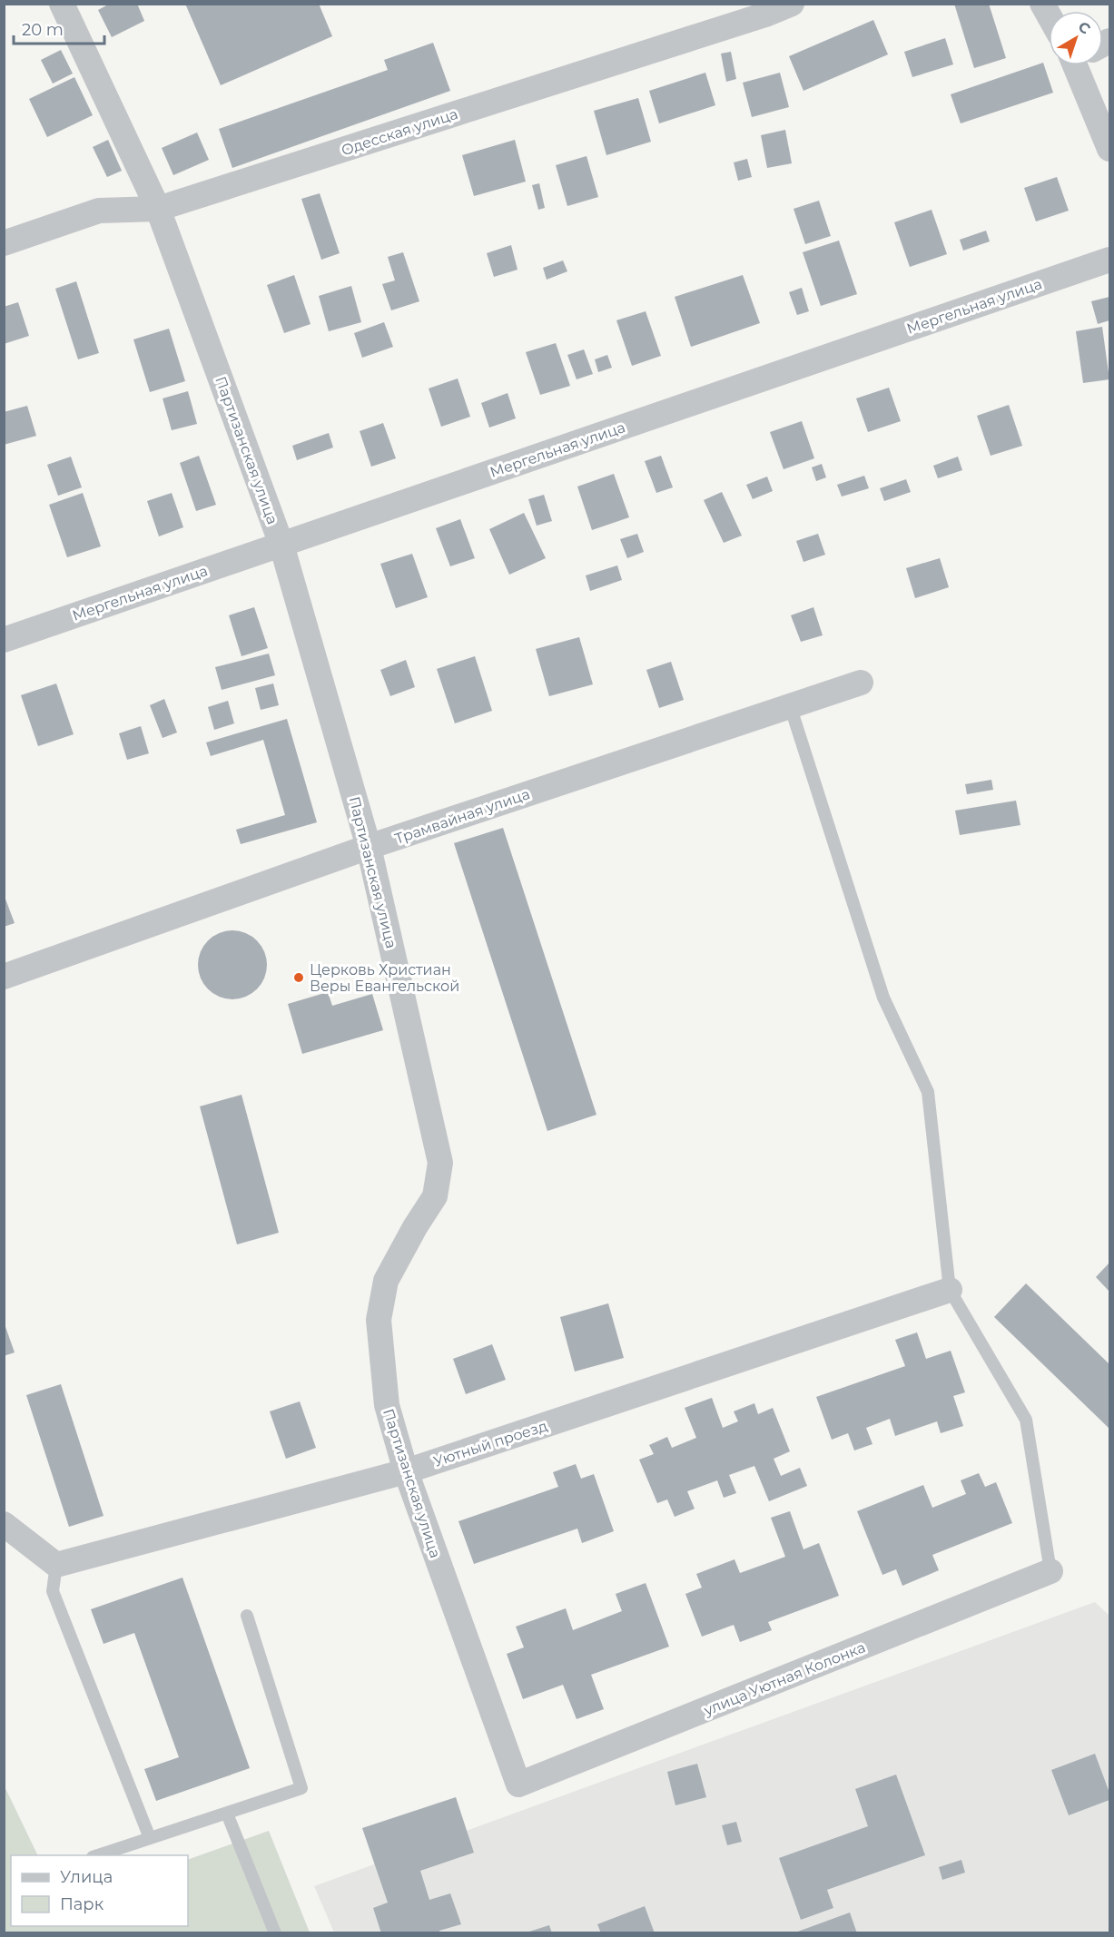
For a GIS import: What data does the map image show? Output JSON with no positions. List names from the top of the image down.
{
  "streets": {
    "street": [
      "Одесская улица",
      "Мергельная улица",
      "Партизанская улица",
      "Трамвайная улица",
      "Уютный проезд",
      "улица Уютная Колонка"
    ]
  },
  "crossings": [
    ["Одесская улица", "Партизанская улица"],
    ["Мергельная улица", "Партизанская улица"],
    ["Партизанская улица", "Трамвайная улица"],
    ["Партизанская улица", "Уютный проезд"],
    ["Партизанская улица", "улица Уютная Колонка"]
  ],
  "places": ["Церковь Христиан Веры Евангельской"],
  "legend": ["Улица", "Парк"],
  "scale_bar": "20 m",
  "north": "top right"
}
